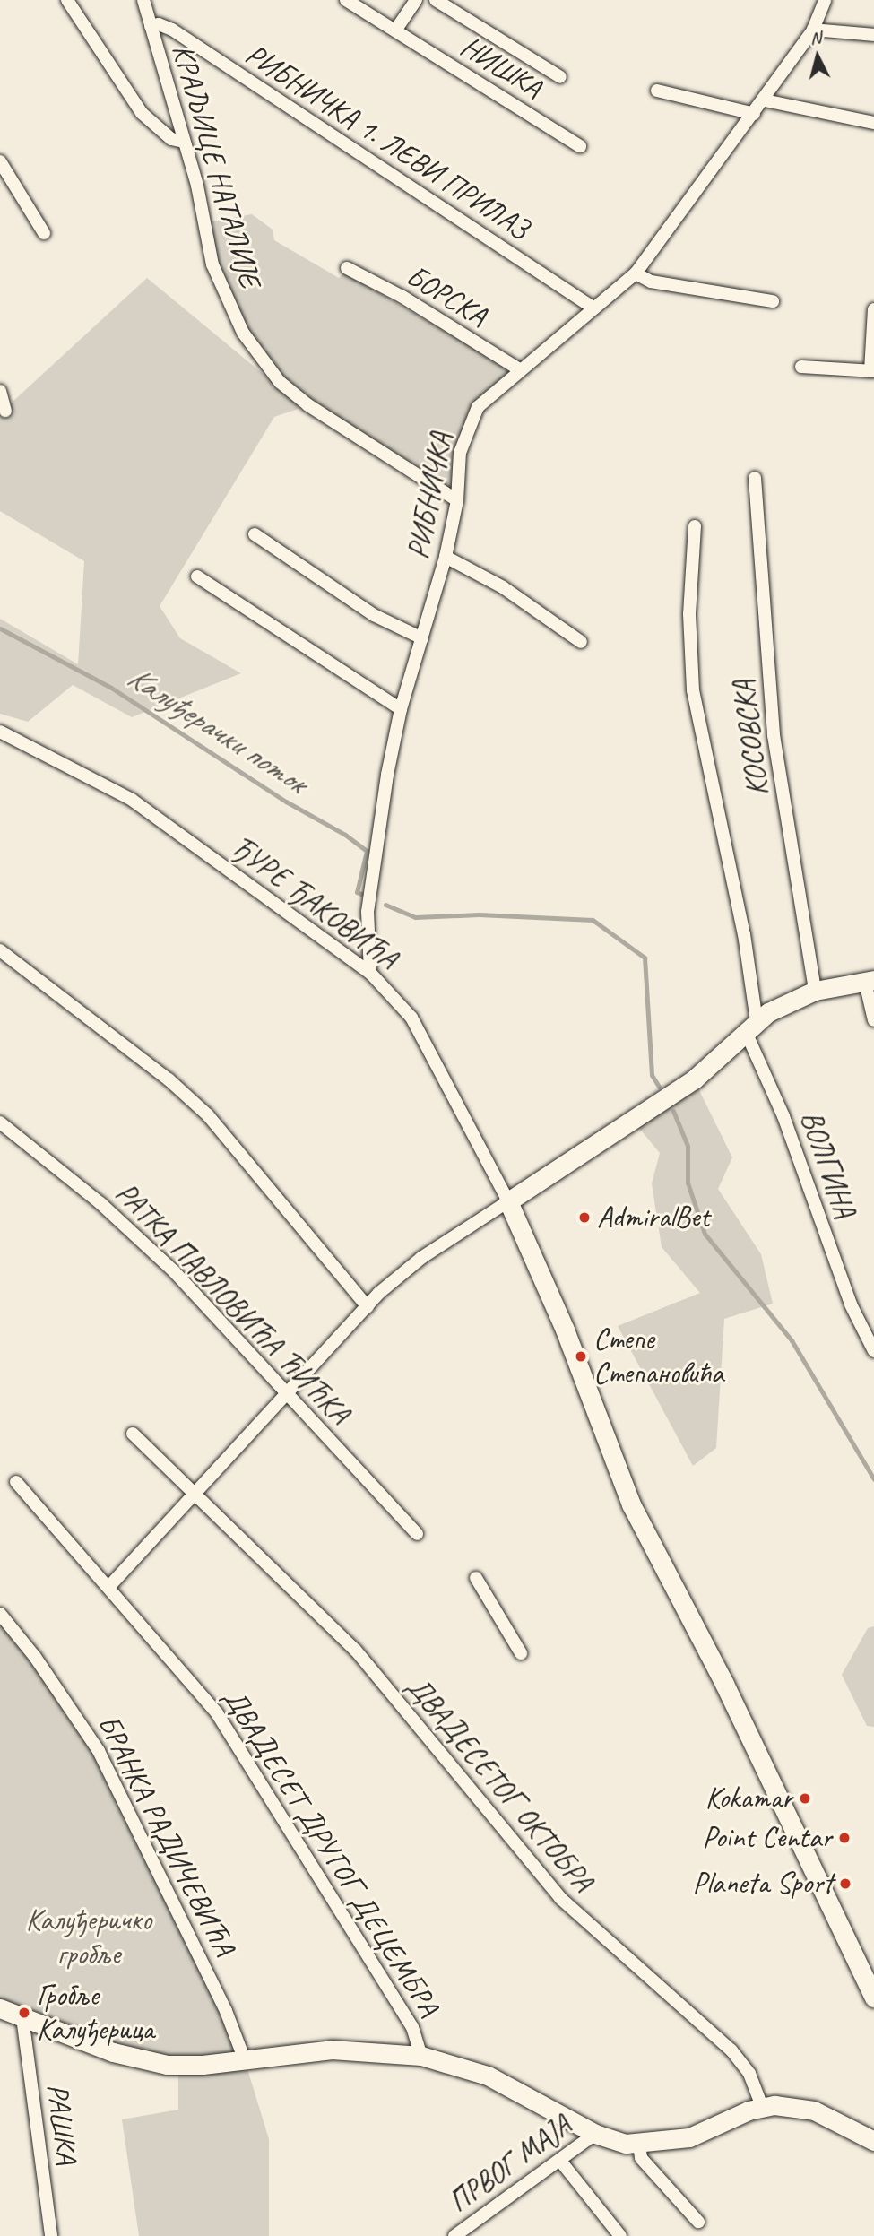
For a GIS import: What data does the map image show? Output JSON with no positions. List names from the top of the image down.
{
  "streets": {
    "street": [
      "НИШКА",
      "РИБНИЧКА 1. ЛЕВИ ПРИЛАЗ",
      "КРАЉИЦЕ НАТАЛИЈЕ",
      "БОРСКА",
      "РИБНИЧКА",
      "КОСОВСКА",
      "ЂУРЕ ЂАКОВИЋА",
      "ВОЛГИНА",
      "РАТКА ПАВЛОВИЋА ЋИЋКА",
      "ДВАДЕСЕТОГ ОКТОБРА",
      "БРАНКА РАДИЧЕВИЋА",
      "ДВАДЕСЕТ ДРУГОГ ДЕЦЕМБРА",
      "РАШКА",
      "ПРВОГ МАЈА"
    ]
  },
  "crossings": [
    ["РИБНИЧКА 1. ЛЕВИ ПРИЛАЗ", "КРАЉИЦЕ НАТАЛИЈЕ"],
    ["РИБНИЧКА 1. ЛЕВИ ПРИЛАЗ", "РИБНИЧКА"],
    ["КРАЉИЦЕ НАТАЛИЈЕ", "РИБНИЧКА"],
    ["БОРСКА", "РИБНИЧКА"],
    ["РИБНИЧКА", "ЂУРЕ ЂАКОВИЋА"]
  ],
  "water": ["Калуђерачки поток"],
  "parks": ["Калуђеричко гробље"],
  "places": [
    "AdmiralBet",
    "Степе Степановића",
    "Kokamar",
    "Point Centar",
    "Planeta Sport",
    "Гробље Калуђерица"
  ],
  "north": "top"
}
